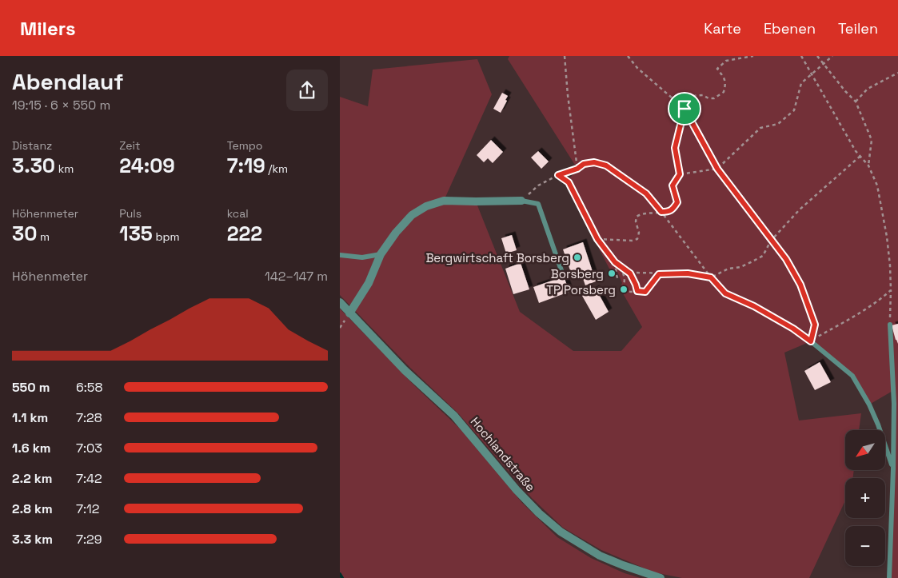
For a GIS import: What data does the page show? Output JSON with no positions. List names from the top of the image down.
{
  "streets": {
    "street": ["Hochlandstraße"]
  },
  "places": ["Bergwirtschaft Borsberg", "Borsberg", "TP Porsberg"],
  "north": "bottom left",
  "page": {
    "header": "Milers",
    "nav": ["Karte", "Ebenen", "Teilen"],
    "heading": ["Abendlauf", "19:15 · 6 × 550 m"],
    "stats": [
      ["Distanz", "3.30 km"],
      ["Zeit", "24:09"],
      ["Tempo", "7:19 /km"],
      ["Höhenmeter", "30 m"],
      ["Puls", "135 bpm"],
      ["kcal", "222"]
    ],
    "chart": ["Höhenmeter", "142–147 m"],
    "list": [
      {
        "name": "550 m",
        "note": "6:58"
      },
      {
        "name": "1.1 km",
        "note": "7:28"
      },
      {
        "name": "1.6 km",
        "note": "7:03"
      },
      {
        "name": "2.2 km",
        "note": "7:42"
      },
      {
        "name": "2.8 km",
        "note": "7:12"
      },
      {
        "name": "3.3 km",
        "note": "7:29"
      }
    ],
    "map_buttons": ["+", "−"]
  }
}
